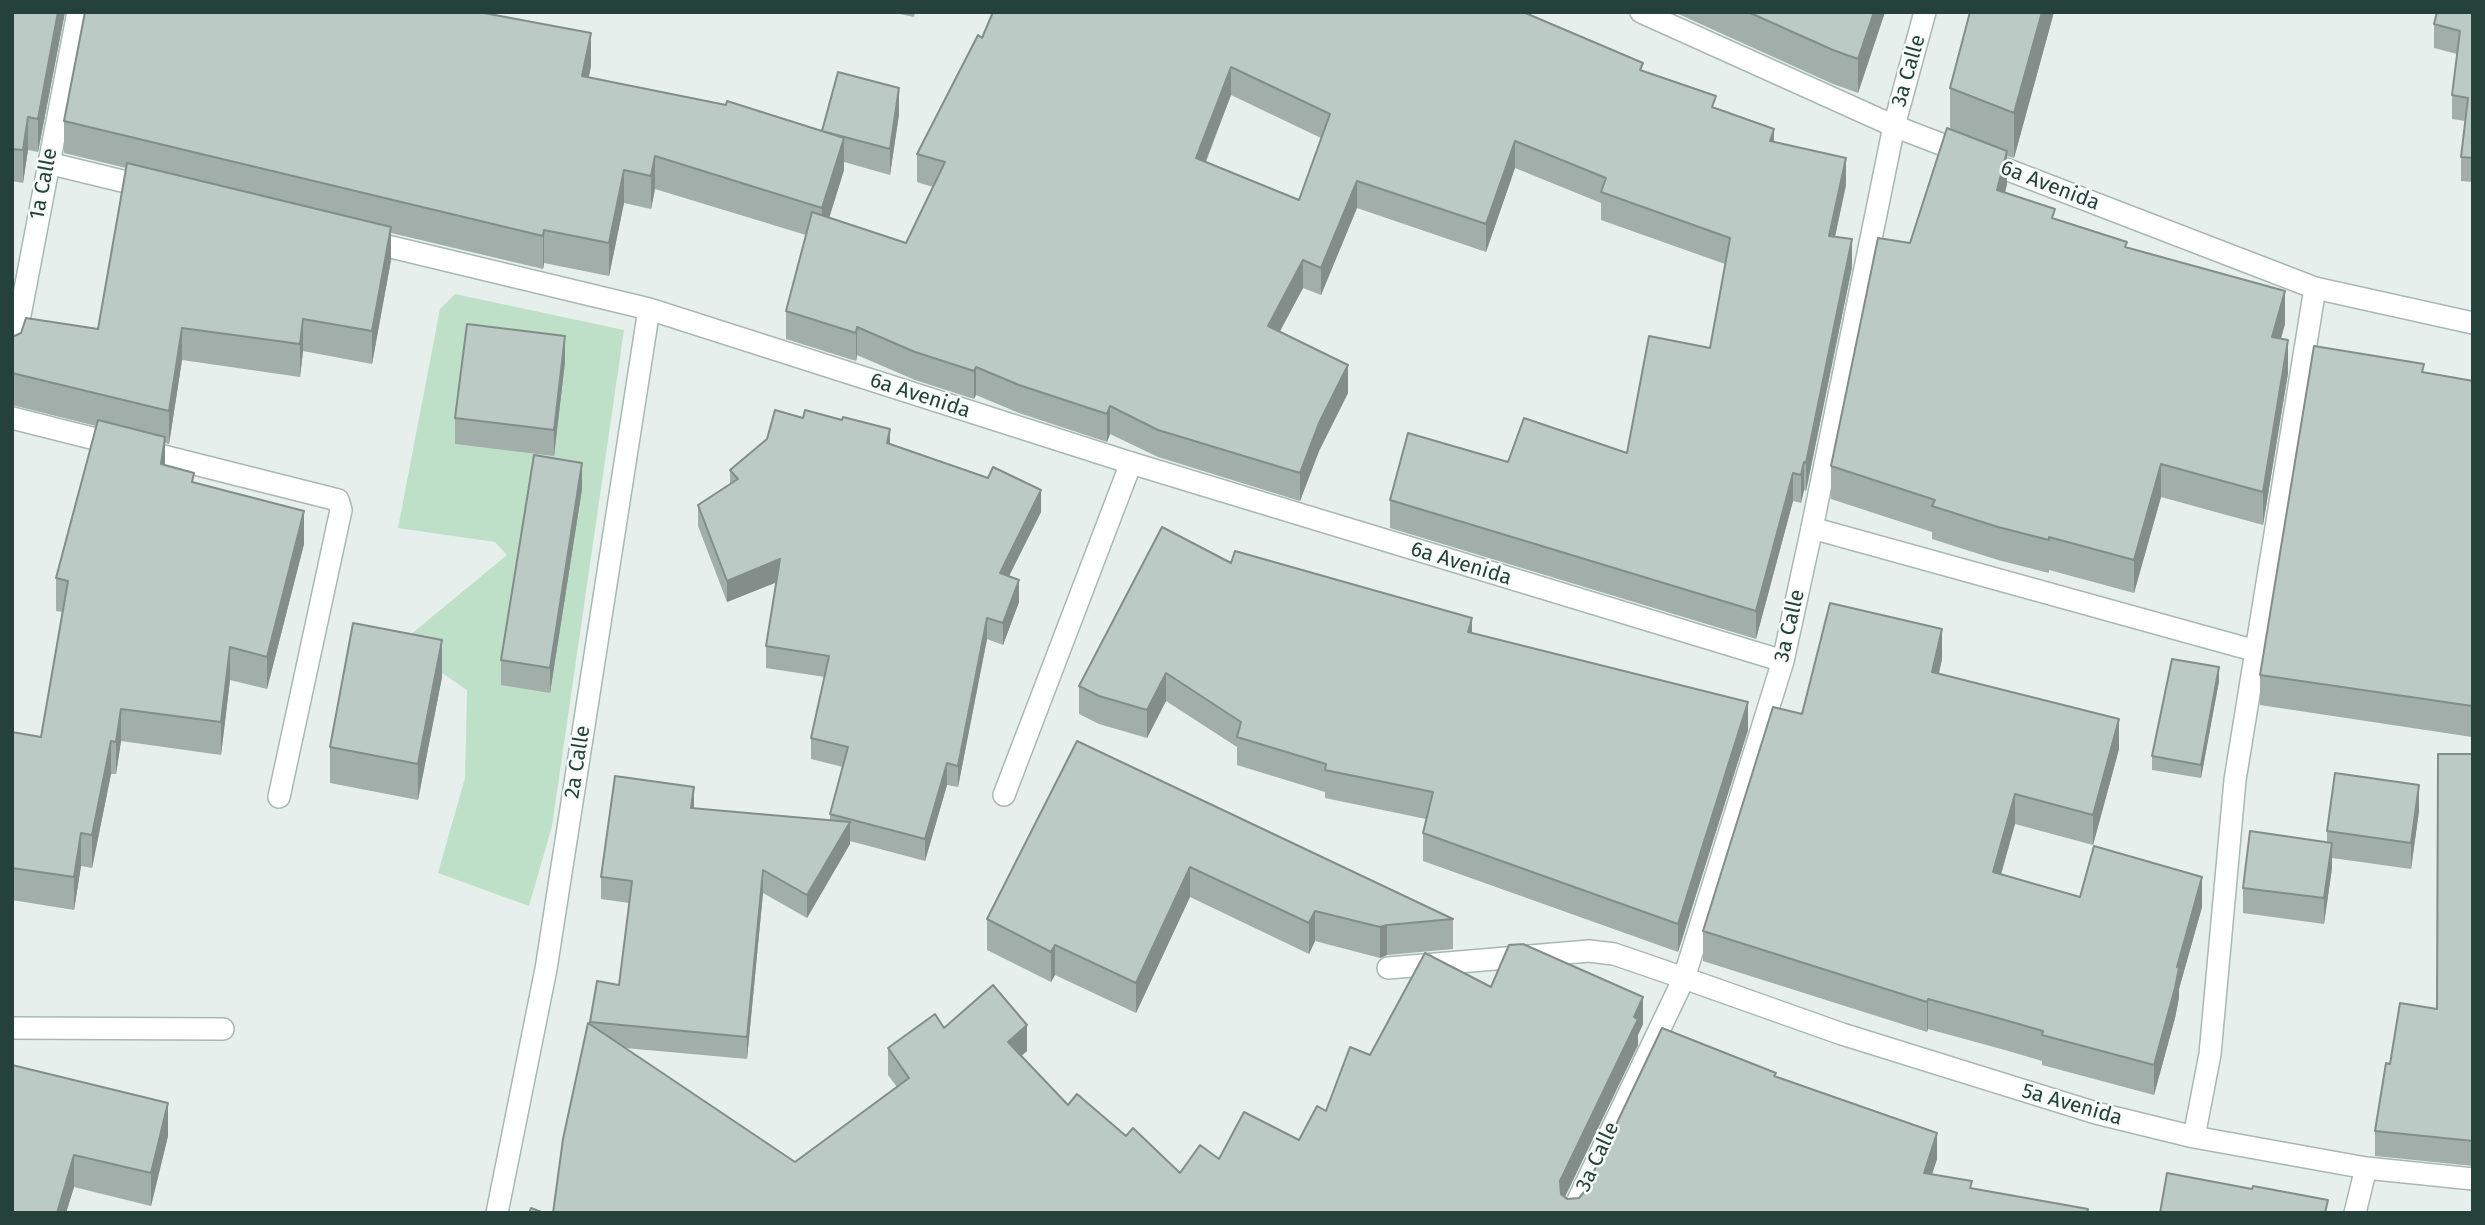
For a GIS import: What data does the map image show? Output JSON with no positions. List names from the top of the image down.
{
  "streets": {
    "street": [
      "3a Calle",
      "1a Calle",
      "6a Avenida",
      "2a Calle",
      "5a Avenida"
    ]
  },
  "crossings": [
    ["3a Calle", "6a Avenida"],
    ["3a Calle", "5a Avenida"],
    ["6a Avenida", "2a Calle"]
  ]
}
